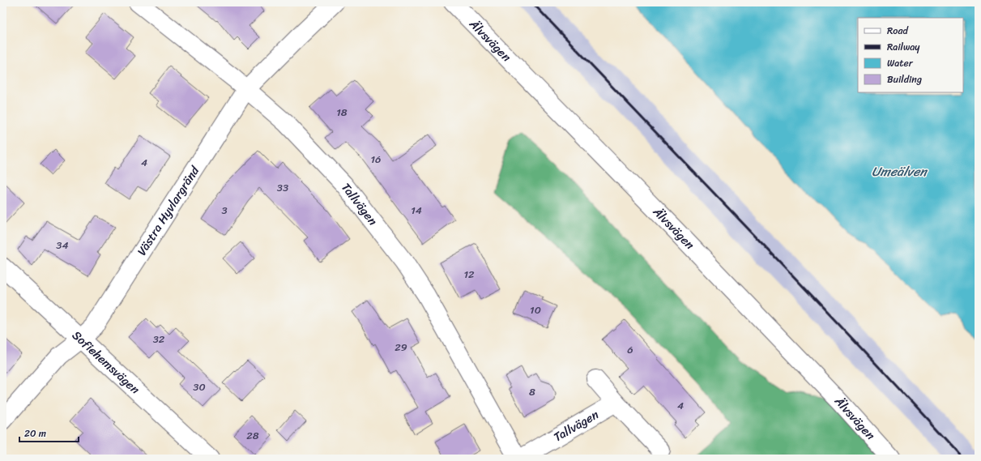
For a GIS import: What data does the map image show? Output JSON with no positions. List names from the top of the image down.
{
  "streets": {
    "street": [
      "Älvsvägen",
      "Tallvägen",
      "Västra Hyvlargränd",
      "Sofiehemsvägen"
    ]
  },
  "crossings": [
    ["Tallvägen", "Västra Hyvlargränd"],
    ["Västra Hyvlargränd", "Sofiehemsvägen"]
  ],
  "water": ["Umeälven"],
  "house_numbers": [
    "18",
    "16",
    "4",
    "33",
    "3",
    "14",
    "34",
    "12",
    "10",
    "32",
    "29",
    "6",
    "30",
    "8",
    "4",
    "28"
  ],
  "legend": [
    "Road",
    "Railway",
    "Water",
    "Building"
  ],
  "scale_bar": "20 m"
}
